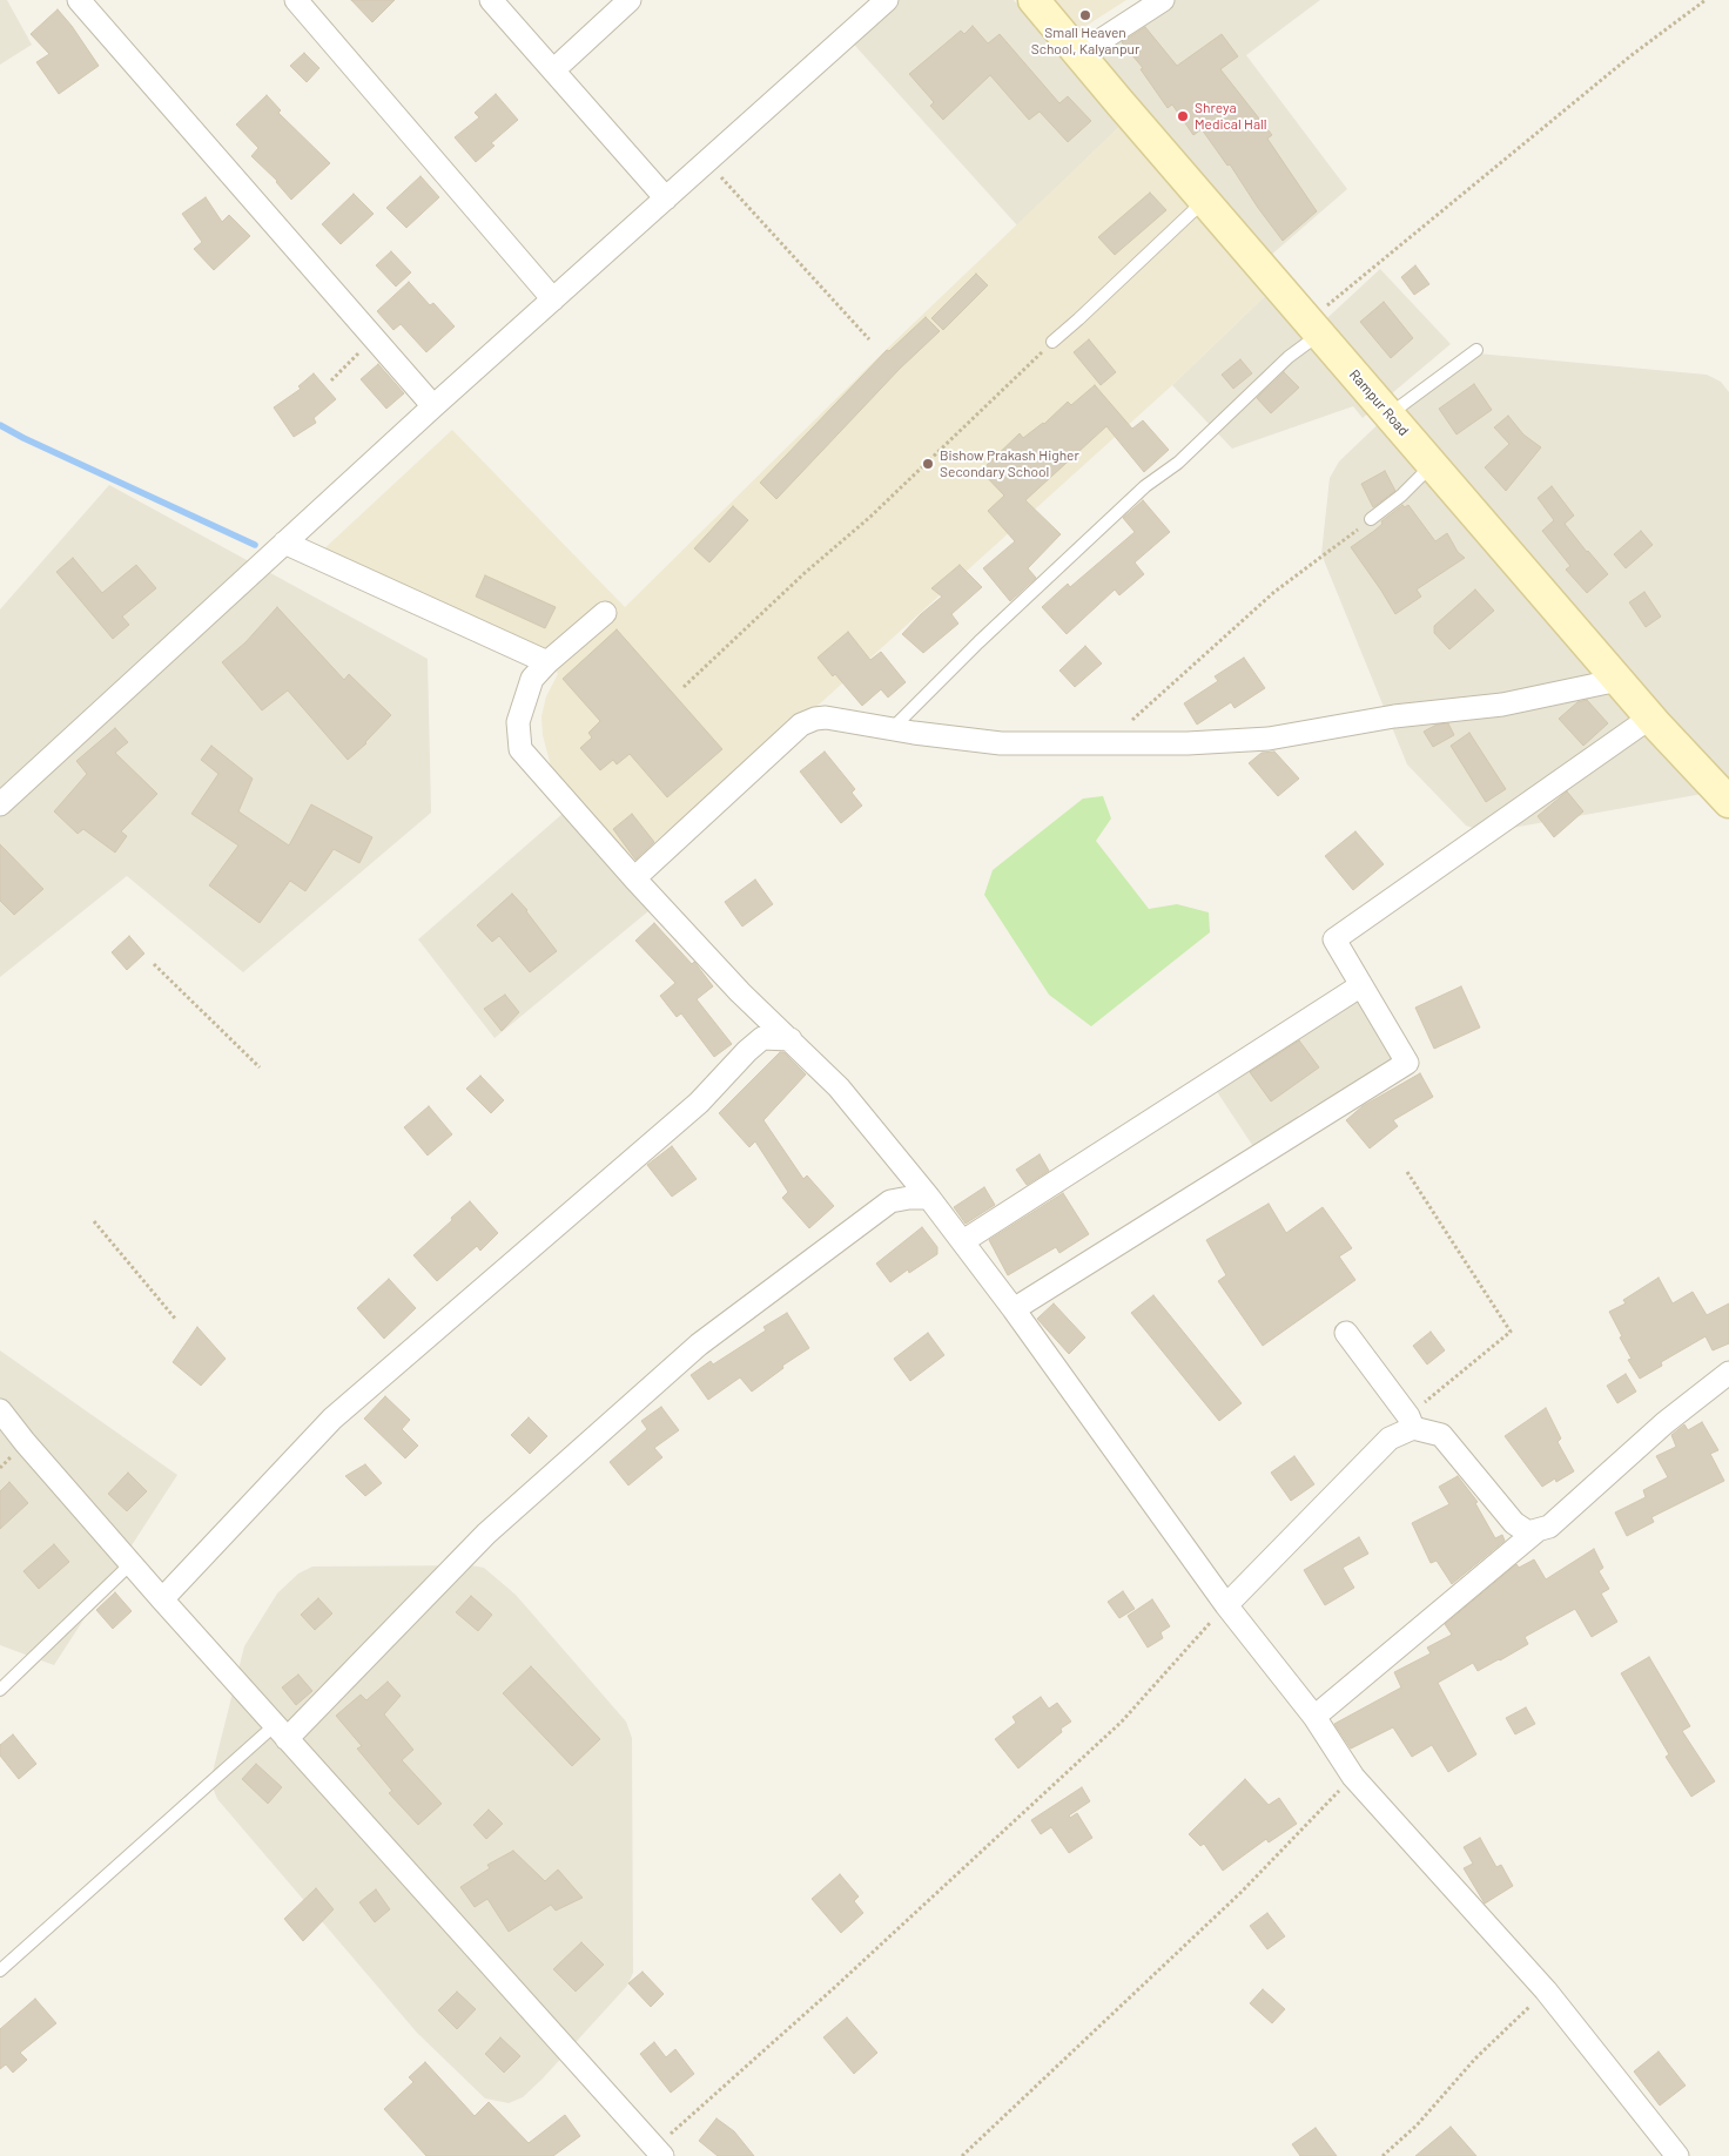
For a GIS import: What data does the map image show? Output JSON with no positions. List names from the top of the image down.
{
  "streets": {
    "main road": ["Rampur Road"]
  },
  "places": ["Small Heaven School, Kalyanpur", "Shreya Medical Hall", "Bishow Prakash Higher Secondary School"]
}
